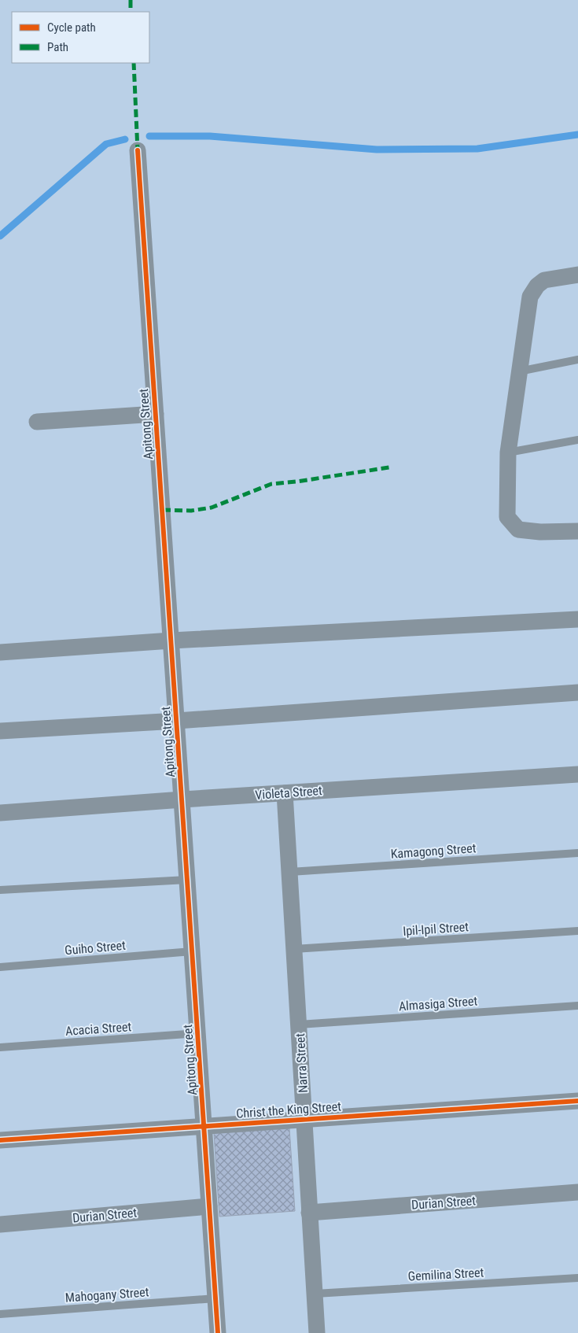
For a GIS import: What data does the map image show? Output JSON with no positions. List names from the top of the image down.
{
  "streets": {
    "street": [
      "Apitong Street",
      "Violeta Street",
      "Narra Street",
      "Christ the King Street",
      "Durian Street"
    ],
    "lane": [
      "Kamagong Street",
      "Ipil-Ipil Street",
      "Guiho Street",
      "Almasiga Street",
      "Acacia Street",
      "Gemilina Street",
      "Mahogany Street"
    ]
  },
  "crossings": [
    ["Apitong Street", "Violeta Street"],
    ["Apitong Street", "Guiho Street"],
    ["Apitong Street", "Acacia Street"],
    ["Apitong Street", "Christ the King Street"],
    ["Apitong Street", "Durian Street"],
    ["Apitong Street", "Mahogany Street"],
    ["Violeta Street", "Narra Street"],
    ["Kamagong Street", "Narra Street"],
    ["Ipil-Ipil Street", "Narra Street"],
    ["Almasiga Street", "Narra Street"],
    ["Narra Street", "Christ the King Street"],
    ["Narra Street", "Durian Street"],
    ["Narra Street", "Gemilina Street"]
  ],
  "legend": ["Cycle path", "Path"]
}
